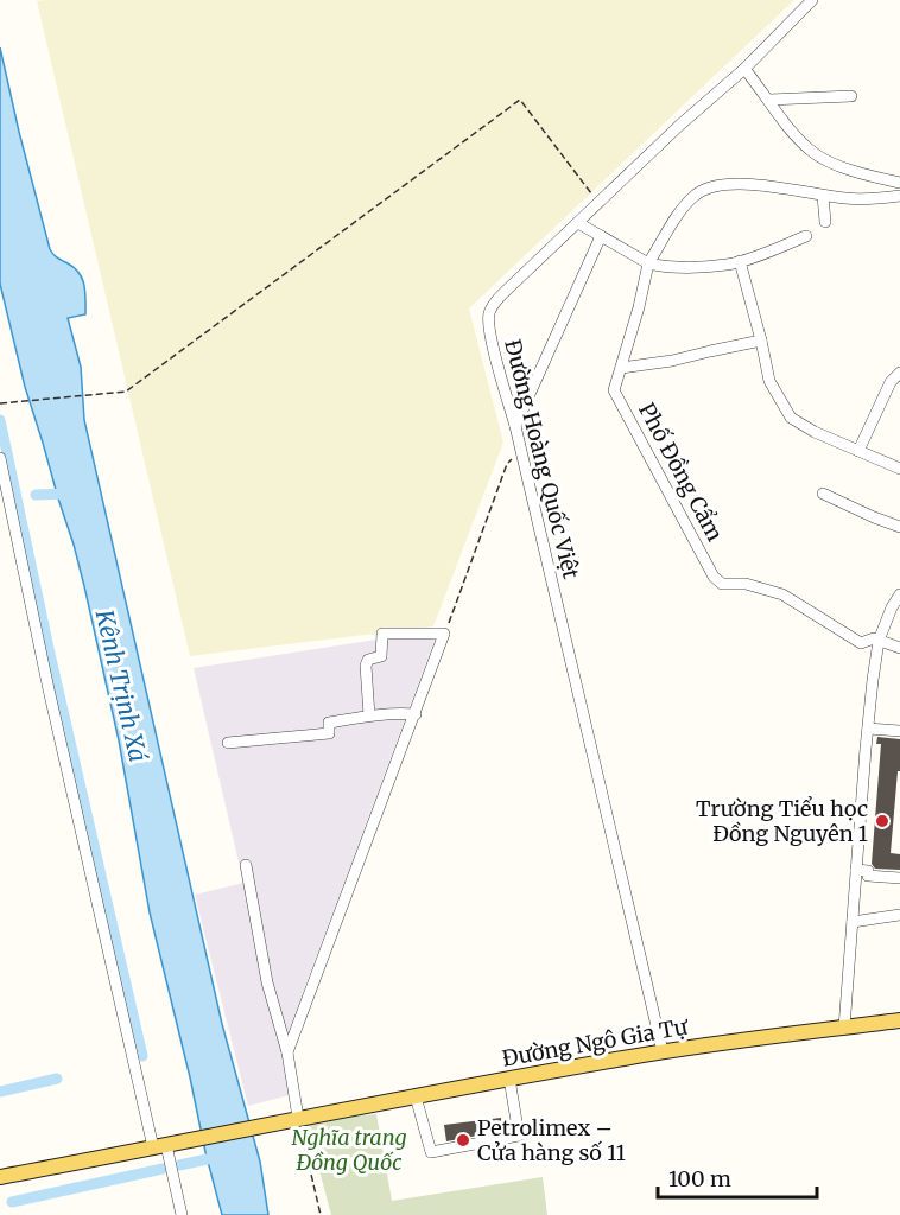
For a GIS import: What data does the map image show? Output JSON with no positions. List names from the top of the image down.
{
  "streets": {
    "main road": ["Đường Ngô Gia Tự"],
    "street": ["Đường Hoàng Quốc Việt", "Phố Đồng Cẩm"]
  },
  "crossings": [
    ["Đường Hoàng Quốc Việt", "Đường Ngô Gia Tự"]
  ],
  "water": ["Kênh Trịnh Xá"],
  "parks": ["Nghĩa trang Đồng Quốc"],
  "places": ["Trường Tiểu học Đồng Nguyên 1", "Petrolimex – Cửa hàng số 11"],
  "scale_bar": "100 m"
}
